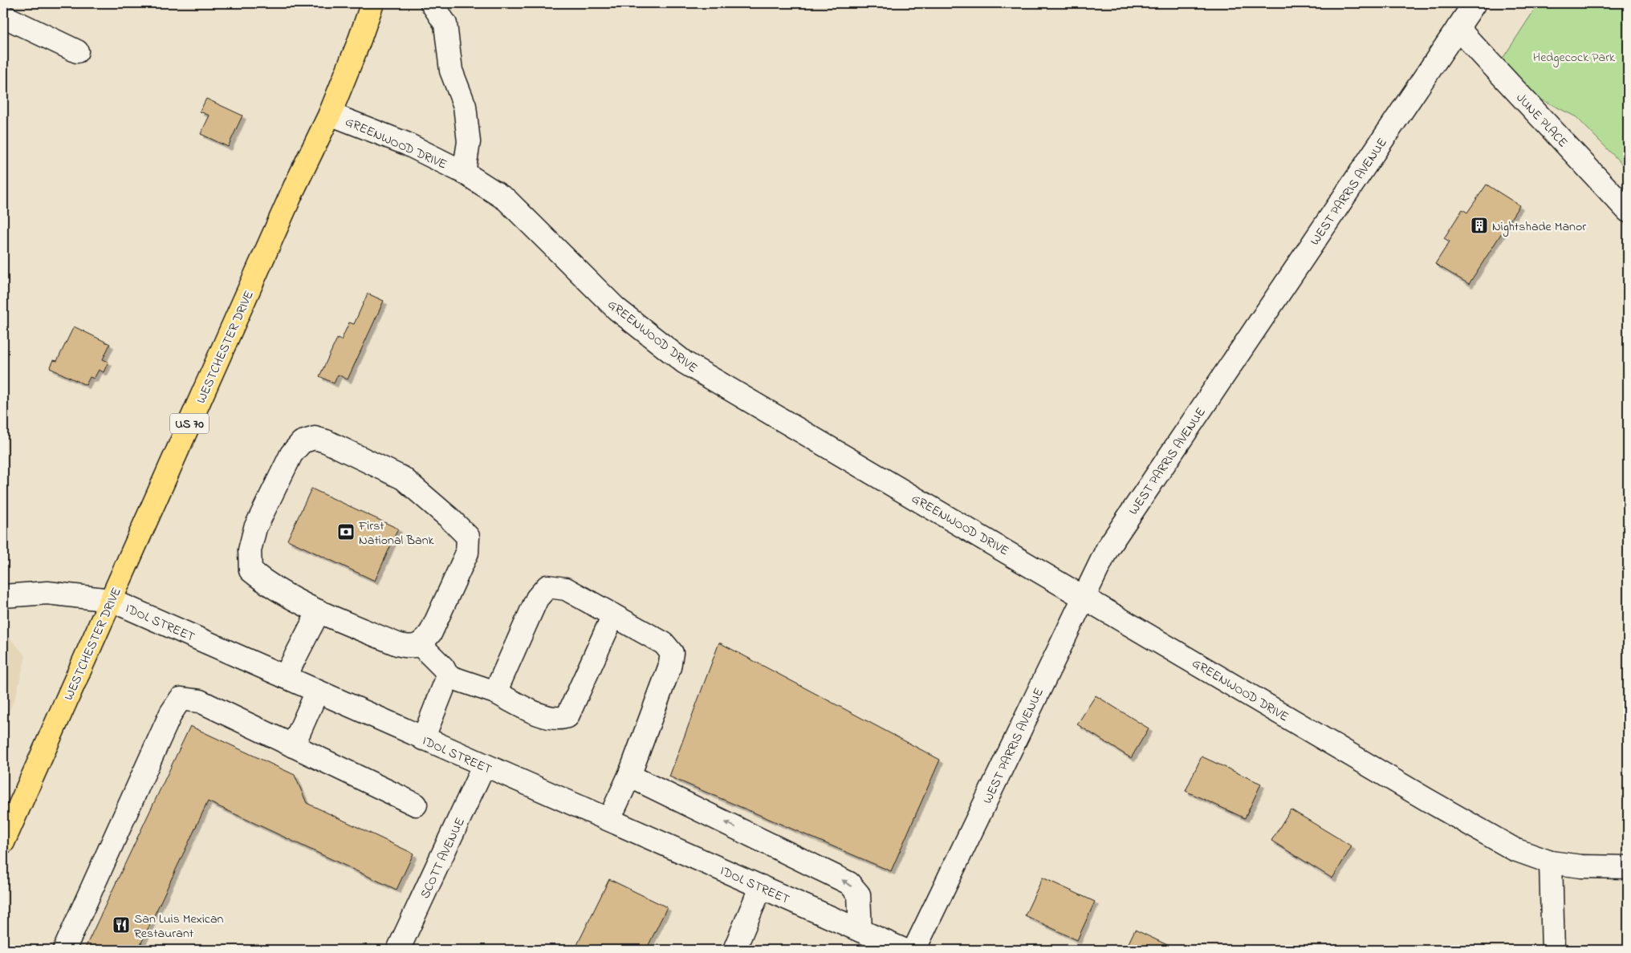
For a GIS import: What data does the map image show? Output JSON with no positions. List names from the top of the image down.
{
  "streets": {
    "main road": ["WESTCHESTER DRIVE", "US 70"],
    "street": [
      "JUNE PLACE",
      "GREENWOOD DRIVE",
      "WEST PARRIS AVENUE",
      "IDOL STREET",
      "SCOTT AVENUE"
    ]
  },
  "crossings": [
    ["JUNE PLACE", "WEST PARRIS AVENUE"],
    ["GREENWOOD DRIVE", "WEST PARRIS AVENUE"],
    ["GREENWOOD DRIVE", "WESTCHESTER DRIVE"],
    ["WESTCHESTER DRIVE", "IDOL STREET"],
    ["IDOL STREET", "SCOTT AVENUE"]
  ],
  "parks": ["Hedgecock Park"],
  "places": {
    "building": ["Nightshade Manor"],
    "bank": ["First National Bank"],
    "restaurant": ["San Luis Mexican Restaurant"]
  }
}
